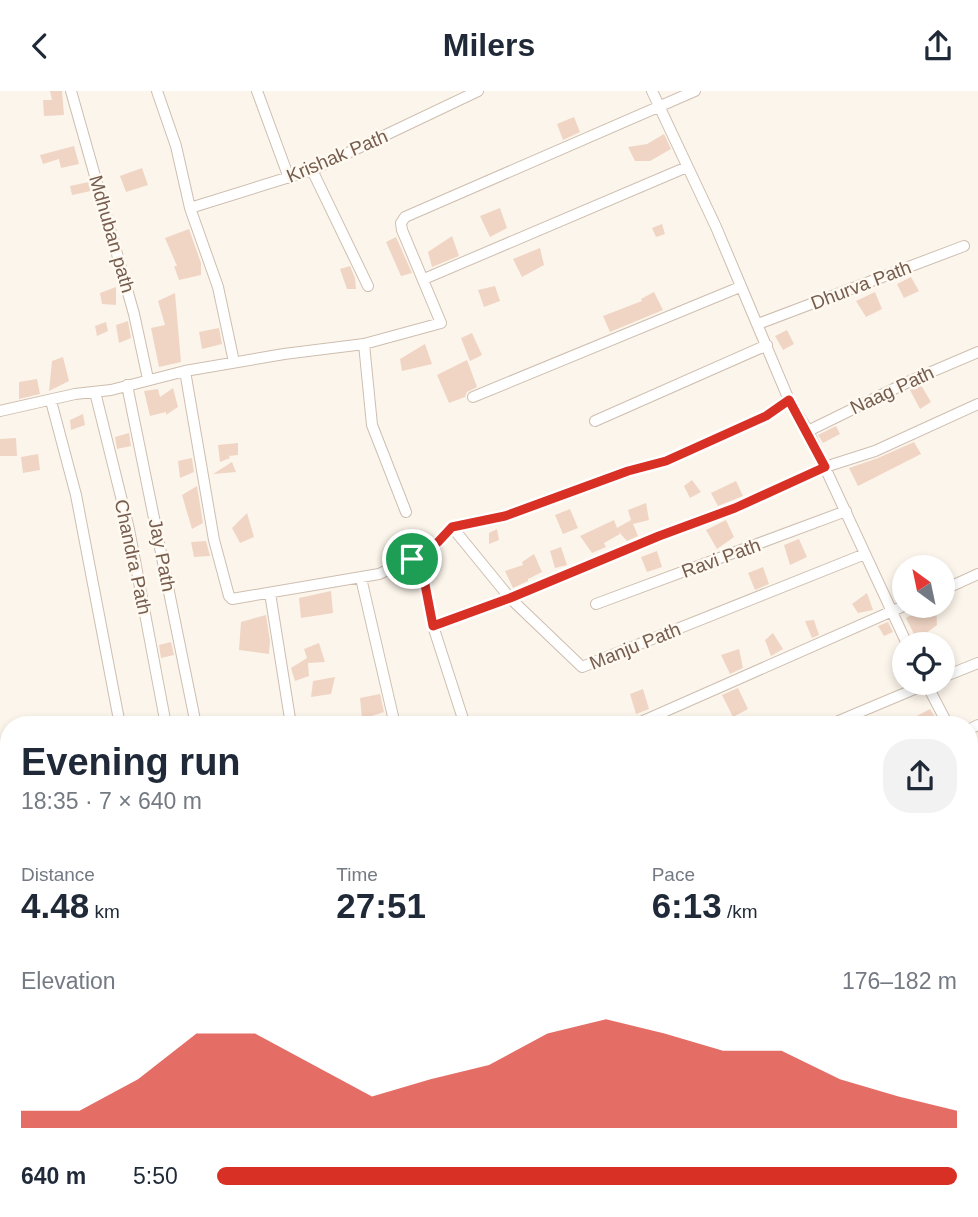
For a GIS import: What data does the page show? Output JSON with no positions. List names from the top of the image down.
{
  "streets": {
    "street": [
      "Krishak Path",
      "Mdhuban path",
      "Dhurva Path",
      "Naag Path",
      "Jay Path",
      "Chandra Path",
      "Ravi Path",
      "Manju Path"
    ]
  },
  "north": "top left",
  "page": {
    "header": "Milers",
    "heading": ["Evening run", "18:35 · 7 × 640 m"],
    "stats": [
      ["Distance", "4.48 km"],
      ["Time", "27:51"],
      ["Pace", "6:13 /km"]
    ],
    "chart": ["Elevation", "176–182 m"],
    "list": [
      {
        "name": "640 m",
        "note": "5:50"
      }
    ]
  }
}
